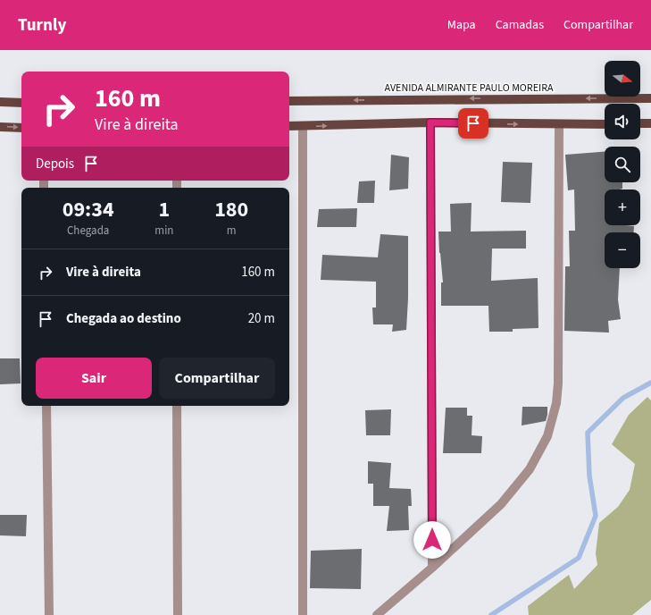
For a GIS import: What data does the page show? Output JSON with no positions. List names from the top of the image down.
{
  "streets": {
    "main road": ["AVENIDA ALMIRANTE PAULO MOREIRA"]
  },
  "north": "right",
  "page": {
    "header": "Turnly",
    "nav": ["Mapa", "Camadas", "Compartilhar"],
    "map_buttons": ["+", "−"],
    "turn": ["160 m", "Vire à direita"],
    "then": "Depois",
    "eta": [
      "09:34",
      "Chegada",
      "1",
      "min",
      "180",
      "m"
    ],
    "list": [
      {
        "name": "Vire à direita",
        "value": "160 m"
      },
      {
        "name": "Chegada ao destino",
        "value": "20 m"
      }
    ],
    "buttons": ["Sair", "Compartilhar"]
  }
}
